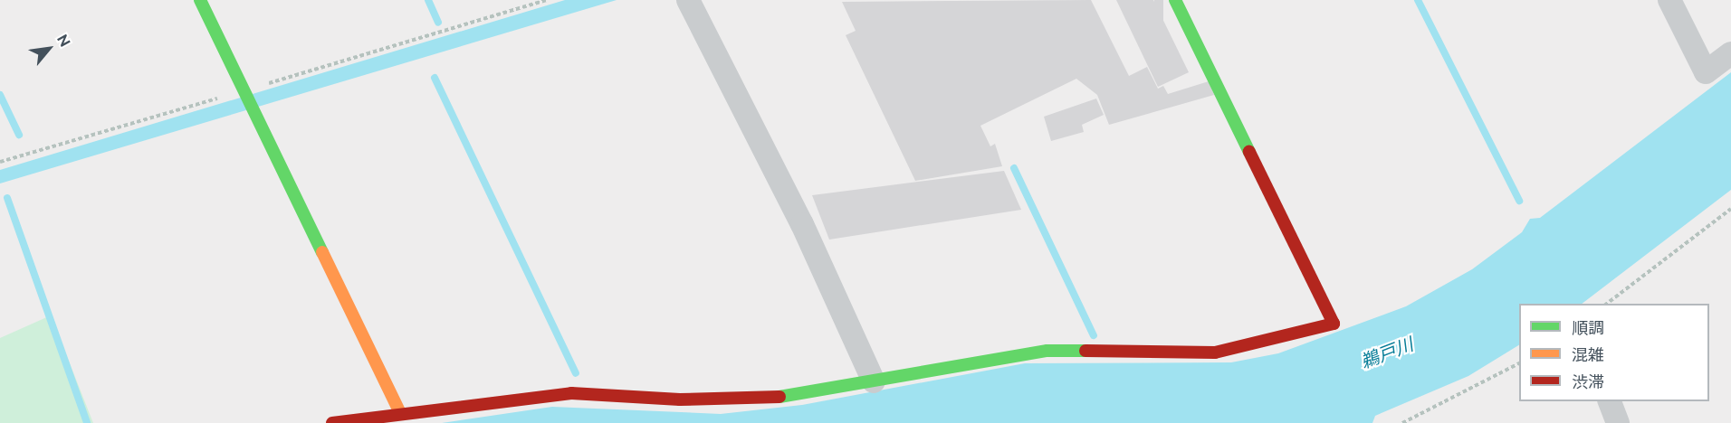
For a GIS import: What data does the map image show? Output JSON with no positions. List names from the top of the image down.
{
  "water": ["鵜戸川"],
  "legend": ["順調", "混雑", "渋滞"],
  "north": "top right"
}
